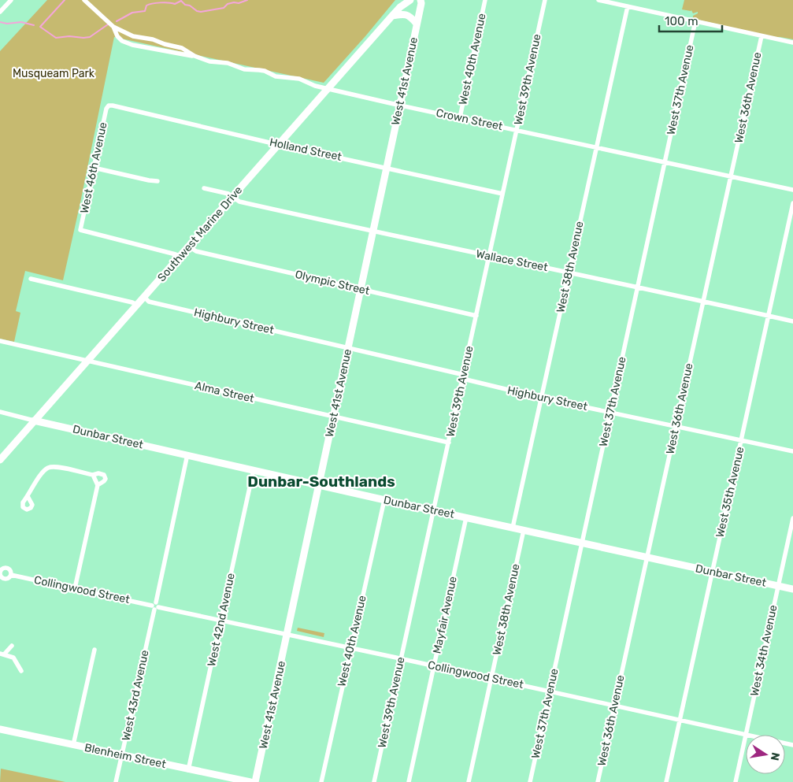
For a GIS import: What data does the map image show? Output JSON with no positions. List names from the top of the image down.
{
  "streets": {
    "main road": [
      "West 41st Avenue",
      "Southwest Marine Drive",
      "Dunbar Street",
      "Blenheim Street"
    ],
    "street": [
      "West 40th Avenue",
      "West 39th Avenue",
      "West 37th Avenue",
      "West 36th Avenue",
      "Crown Street",
      "Holland Street",
      "West 46th Avenue",
      "Wallace Street",
      "West 38th Avenue",
      "Olympic Street",
      "Highbury Street",
      "Alma Street",
      "West 35th Avenue",
      "Collingwood Street",
      "Mayfair Avenue",
      "West 42nd Avenue",
      "West 34th Avenue",
      "West 43rd Avenue"
    ]
  },
  "crossings": [
    ["West 40th Avenue", "Crown Street"],
    ["West 40th Avenue", "Dunbar Street"],
    ["West 40th Avenue", "Collingwood Street"],
    ["West 39th Avenue", "Crown Street"],
    ["West 39th Avenue", "Holland Street"],
    ["West 39th Avenue", "Wallace Street"],
    ["West 39th Avenue", "Olympic Street"],
    ["West 39th Avenue", "Highbury Street"],
    ["West 39th Avenue", "Alma Street"],
    ["West 39th Avenue", "Dunbar Street"],
    ["West 39th Avenue", "Collingwood Street"],
    ["West 41st Avenue", "Crown Street"],
    ["West 41st Avenue", "Holland Street"],
    ["West 41st Avenue", "Wallace Street"],
    ["West 41st Avenue", "Olympic Street"],
    ["West 41st Avenue", "Highbury Street"],
    ["West 41st Avenue", "Alma Street"],
    ["West 41st Avenue", "Dunbar Street"],
    ["West 41st Avenue", "Collingwood Street"],
    ["West 37th Avenue", "Crown Street"],
    ["West 37th Avenue", "Wallace Street"],
    ["West 37th Avenue", "Highbury Street"],
    ["West 37th Avenue", "Dunbar Street"],
    ["West 37th Avenue", "Collingwood Street"],
    ["West 36th Avenue", "Crown Street"],
    ["West 36th Avenue", "Wallace Street"],
    ["West 36th Avenue", "Highbury Street"],
    ["West 36th Avenue", "Dunbar Street"],
    ["West 36th Avenue", "Collingwood Street"],
    ["Crown Street", "Southwest Marine Drive"],
    ["Crown Street", "West 38th Avenue"],
    ["Holland Street", "West 46th Avenue"],
    ["Holland Street", "Southwest Marine Drive"],
    ["West 46th Avenue", "Southwest Marine Drive"],
    ["Southwest Marine Drive", "Wallace Street"],
    ["Southwest Marine Drive", "Olympic Street"],
    ["Southwest Marine Drive", "Highbury Street"],
    ["Southwest Marine Drive", "Alma Street"],
    ["Southwest Marine Drive", "Dunbar Street"],
    ["Wallace Street", "West 38th Avenue"],
    ["Wallace Street", "West 35th Avenue"],
    ["West 38th Avenue", "Highbury Street"],
    ["West 38th Avenue", "Dunbar Street"],
    ["West 38th Avenue", "Collingwood Street"],
    ["Highbury Street", "West 35th Avenue"],
    ["Dunbar Street", "West 35th Avenue"],
    ["Dunbar Street", "Mayfair Avenue"],
    ["Dunbar Street", "West 42nd Avenue"],
    ["Dunbar Street", "West 34th Avenue"],
    ["Dunbar Street", "West 43rd Avenue"],
    ["West 35th Avenue", "Collingwood Street"],
    ["Collingwood Street", "Mayfair Avenue"],
    ["Collingwood Street", "West 42nd Avenue"],
    ["Collingwood Street", "West 34th Avenue"],
    ["Collingwood Street", "West 43rd Avenue"],
    ["West 42nd Avenue", "Blenheim Street"],
    ["West 43rd Avenue", "Blenheim Street"]
  ],
  "districts": ["Dunbar-Southlands"],
  "parks": ["Musqueam Park"],
  "scale_bar": "100 m",
  "north": "right"
}
